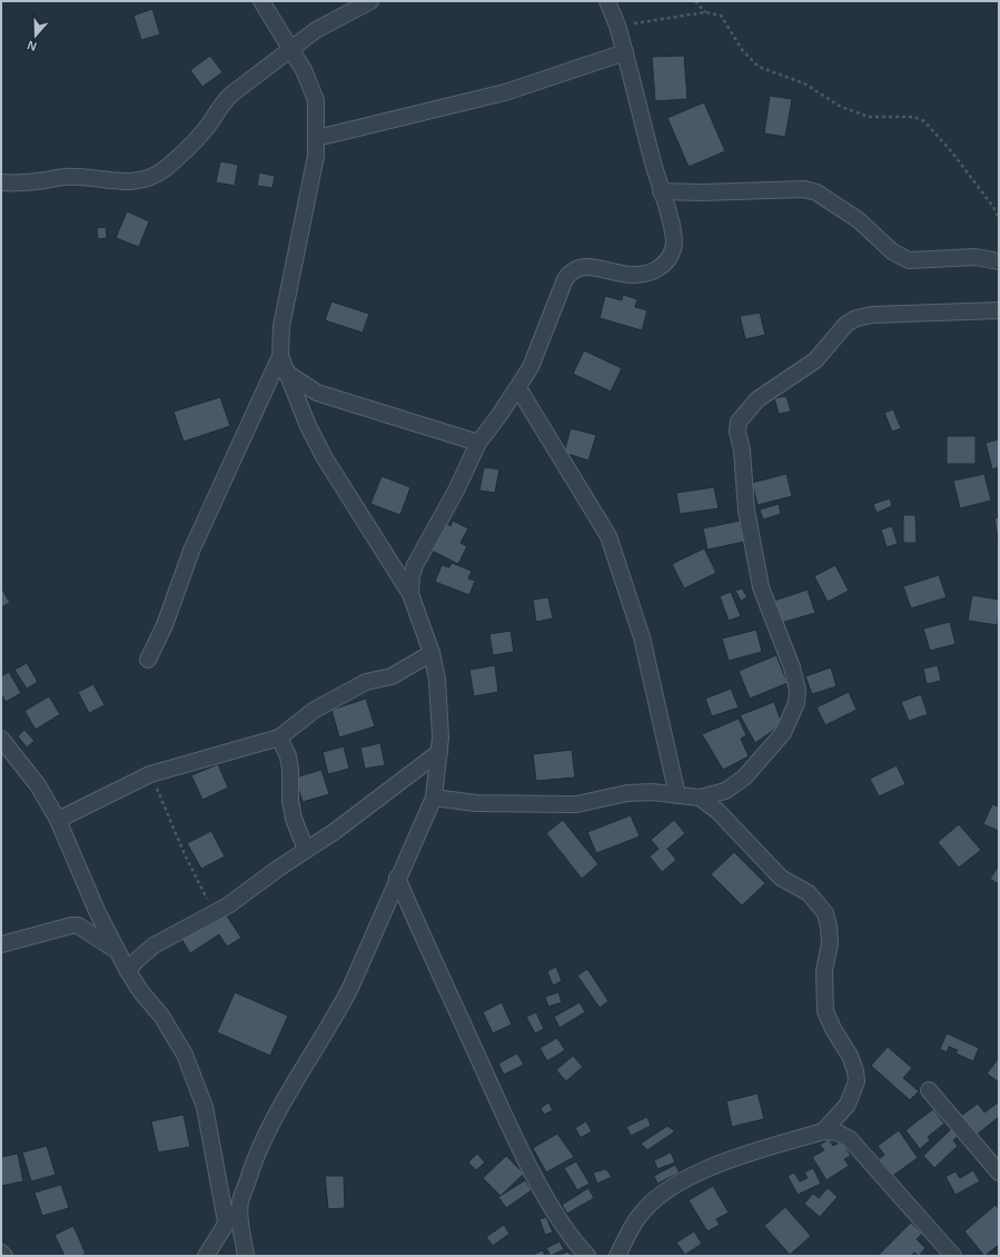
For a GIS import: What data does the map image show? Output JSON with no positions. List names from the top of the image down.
{
  "north": "bottom"
}
